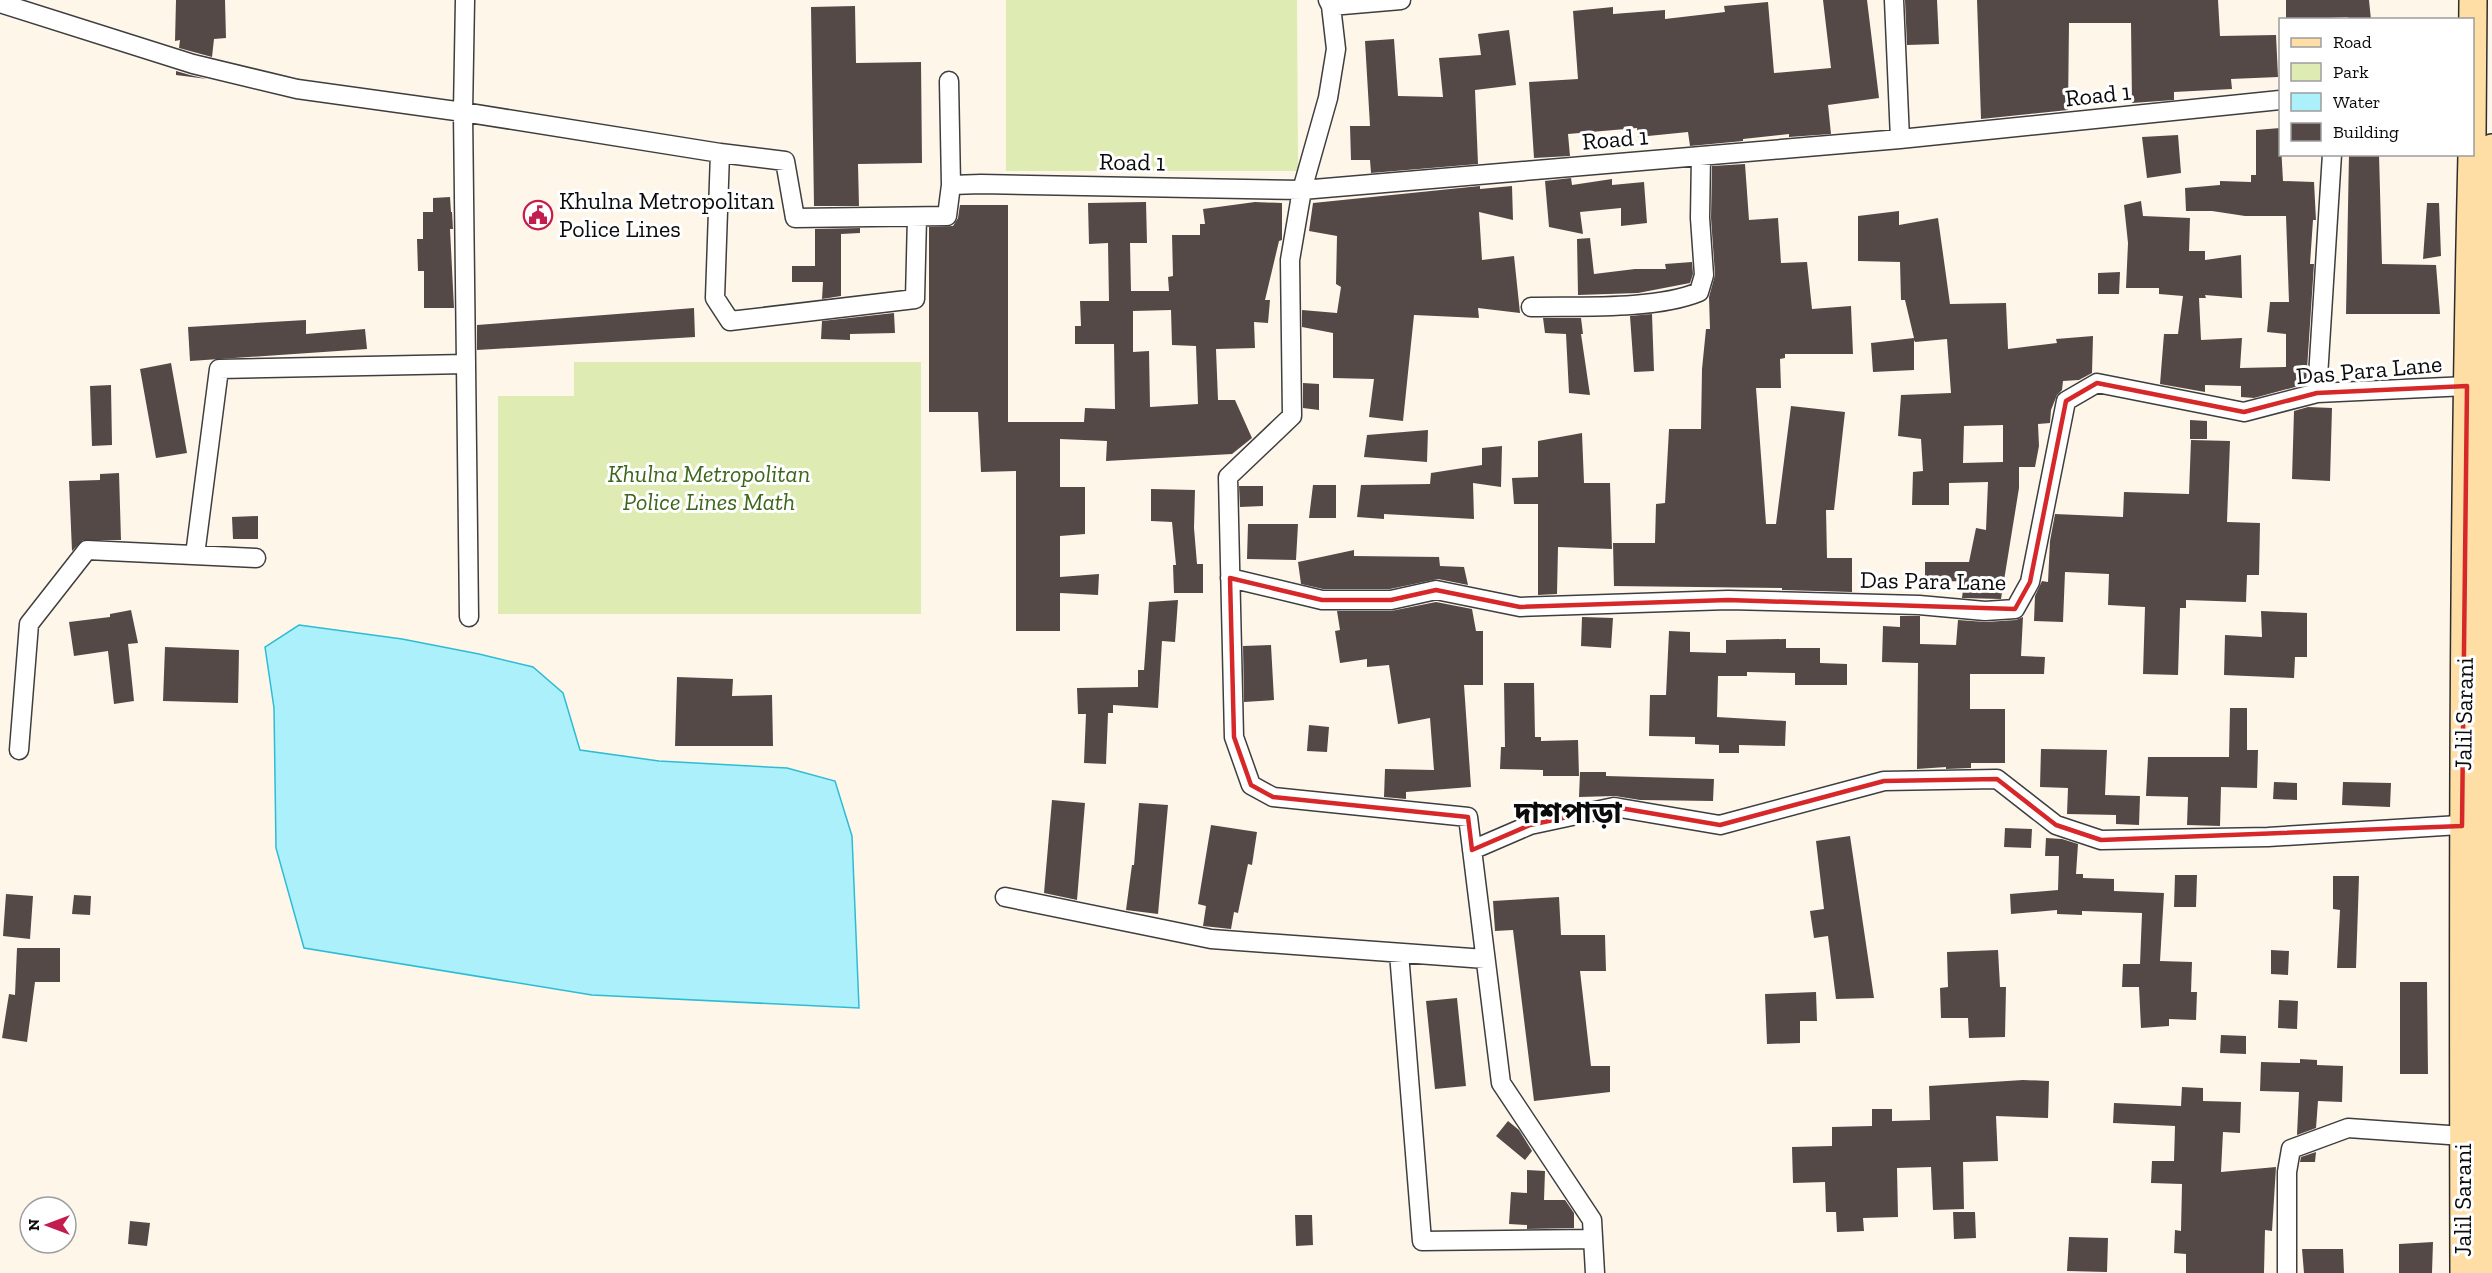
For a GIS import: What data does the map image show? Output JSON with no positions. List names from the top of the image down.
{
  "streets": {
    "main road": ["Jalil Sarani"],
    "street": ["Road 1", "Das Para Lane"]
  },
  "crossings": [
    ["Das Para Lane", "Jalil Sarani"]
  ],
  "districts": ["দাশপাড়া"],
  "parks": ["Khulna Metropolitan Police Lines Math"],
  "places": {
    "public building": ["Khulna Metropolitan Police Lines"]
  },
  "legend": [
    "Road",
    "Park",
    "Water",
    "Building"
  ],
  "north": "left"
}
